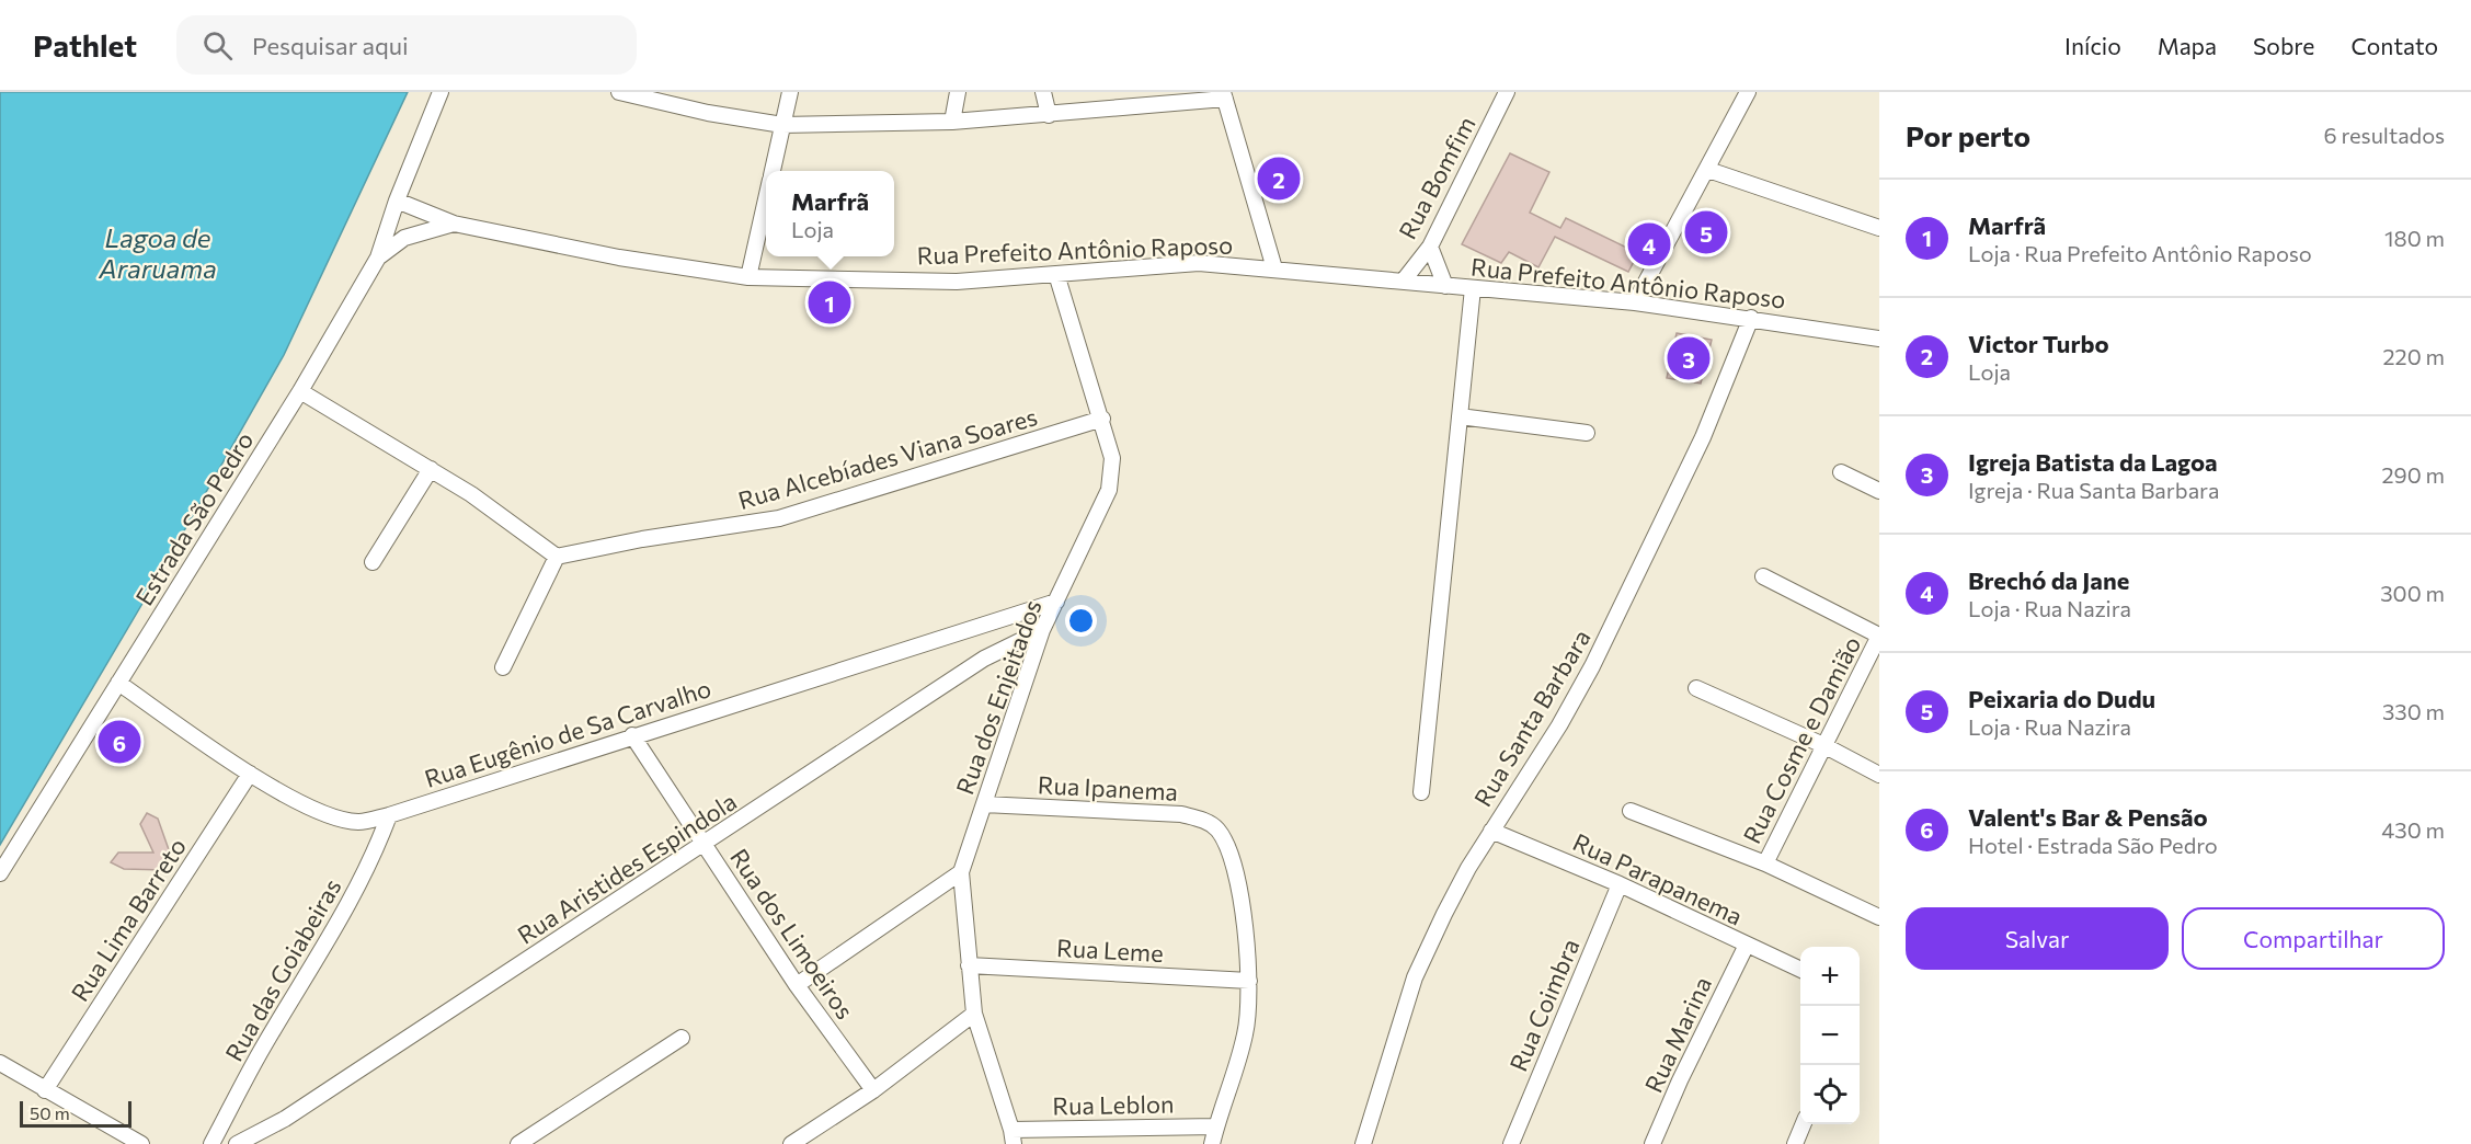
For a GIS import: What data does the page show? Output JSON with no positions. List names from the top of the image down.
{
  "streets": {
    "street": [
      "Rua Bomfim",
      "Rua Prefeito Antônio Raposo",
      "Rua Alcebíades Viana Soares",
      "Estrada São Pedro",
      "Rua dos Enjeitados",
      "Rua Santa Barbara",
      "Rua Eugênio de Sa Carvalho",
      "Rua Cosme e Damião",
      "Rua Ipanema",
      "Rua Aristides Espindola",
      "Rua Parapanema",
      "Rua Lima Barreto",
      "Rua dos Limoeiros",
      "Rua Leme",
      "Rua das Goiabeiras",
      "Rua Coimbra",
      "Rua Marina",
      "Rua Leblon"
    ]
  },
  "crossings": [
    ["Rua Bomfim", "Rua Prefeito Antônio Raposo"],
    ["Rua Prefeito Antônio Raposo", "Estrada São Pedro"],
    ["Rua Prefeito Antônio Raposo", "Rua dos Enjeitados"],
    ["Rua Prefeito Antônio Raposo", "Rua Santa Barbara"],
    ["Rua Alcebíades Viana Soares", "Rua dos Enjeitados"],
    ["Estrada São Pedro", "Rua Eugênio de Sa Carvalho"],
    ["Rua dos Enjeitados", "Rua Eugênio de Sa Carvalho"],
    ["Rua dos Enjeitados", "Rua Ipanema"],
    ["Rua dos Enjeitados", "Rua Aristides Espindola"],
    ["Rua dos Enjeitados", "Rua Leme"],
    ["Rua dos Enjeitados", "Rua Leblon"],
    ["Rua Santa Barbara", "Rua Parapanema"],
    ["Rua Eugênio de Sa Carvalho", "Rua Lima Barreto"],
    ["Rua Eugênio de Sa Carvalho", "Rua dos Limoeiros"],
    ["Rua Eugênio de Sa Carvalho", "Rua das Goiabeiras"],
    ["Rua Ipanema", "Rua Leme"],
    ["Rua Ipanema", "Rua Leblon"],
    ["Rua Aristides Espindola", "Rua dos Limoeiros"],
    ["Rua Parapanema", "Rua Coimbra"],
    ["Rua Parapanema", "Rua Marina"]
  ],
  "water": ["Lagoa de Araruama"],
  "scale_bar": "50 m",
  "page": {
    "header": "Pathlet",
    "search": "Pesquisar aqui",
    "nav": [
      "Início",
      "Mapa",
      "Sobre",
      "Contato"
    ],
    "heading": ["Por perto", "6 resultados"],
    "pins": [
      "2",
      "5",
      "4",
      "1",
      "3",
      "6"
    ],
    "popup": ["Marfrã", "Loja"],
    "list": [
      {
        "mark": "1",
        "name": "Marfrã",
        "note": "Loja · Rua Prefeito Antônio Raposo",
        "value": "180 m"
      },
      {
        "mark": "2",
        "name": "Victor Turbo",
        "note": "Loja",
        "value": "220 m"
      },
      {
        "mark": "3",
        "name": "Igreja Batista da Lagoa",
        "note": "Igreja · Rua Santa Barbara",
        "value": "290 m"
      },
      {
        "mark": "4",
        "name": "Brechó da Jane",
        "note": "Loja · Rua Nazira",
        "value": "300 m"
      },
      {
        "mark": "5",
        "name": "Peixaria do Dudu",
        "note": "Loja · Rua Nazira",
        "value": "330 m"
      },
      {
        "mark": "6",
        "name": "Valent's Bar & Pensão",
        "note": "Hotel · Estrada São Pedro",
        "value": "430 m"
      }
    ],
    "buttons": ["Salvar", "Compartilhar"],
    "map_buttons": ["+", "−"],
    "scale": "50 m"
  }
}
